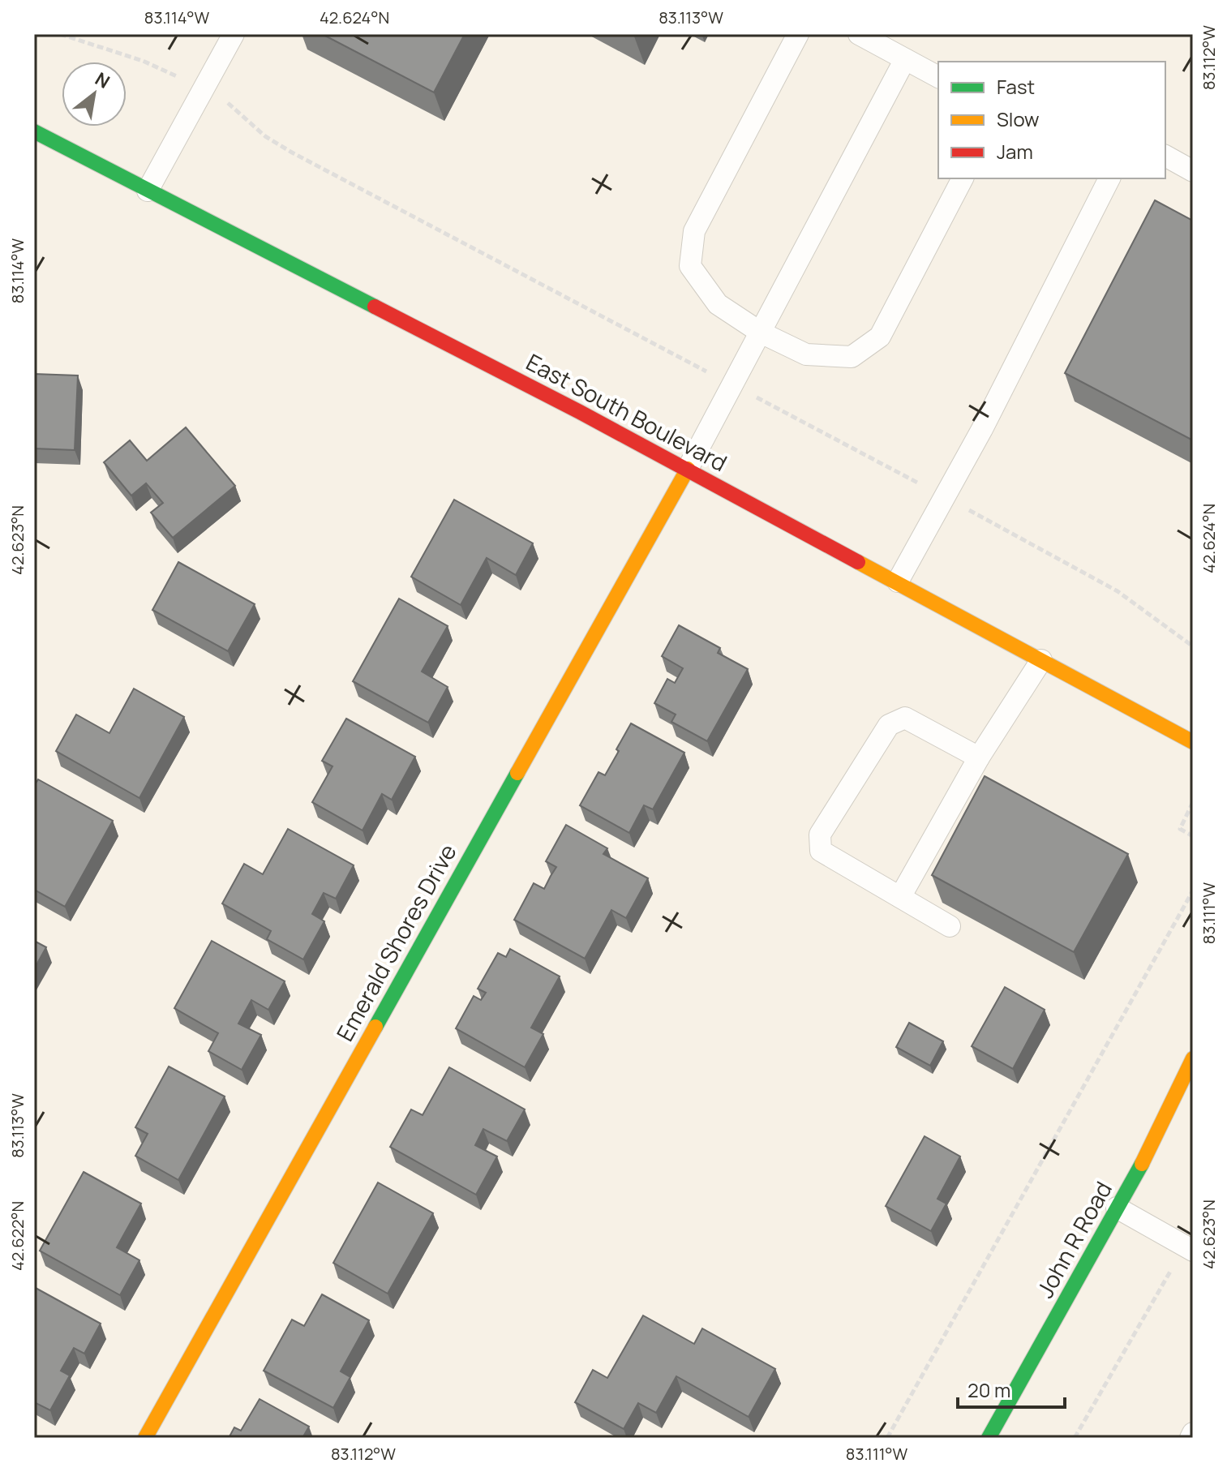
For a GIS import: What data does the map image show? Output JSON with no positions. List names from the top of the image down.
{
  "streets": {
    "street": ["East South Boulevard", "Emerald Shores Drive", "John R Road"]
  },
  "crossings": [
    ["East South Boulevard", "Emerald Shores Drive"]
  ],
  "legend": ["Fast", "Slow", "Jam"],
  "scale_bar": "20 m",
  "north": "top right",
  "coordinates": [
    "83.114°W",
    "42.624°N",
    "83.113°W",
    "83.112°W",
    "42.623°N",
    "83.111°W",
    "42.622°N"
  ]
}
